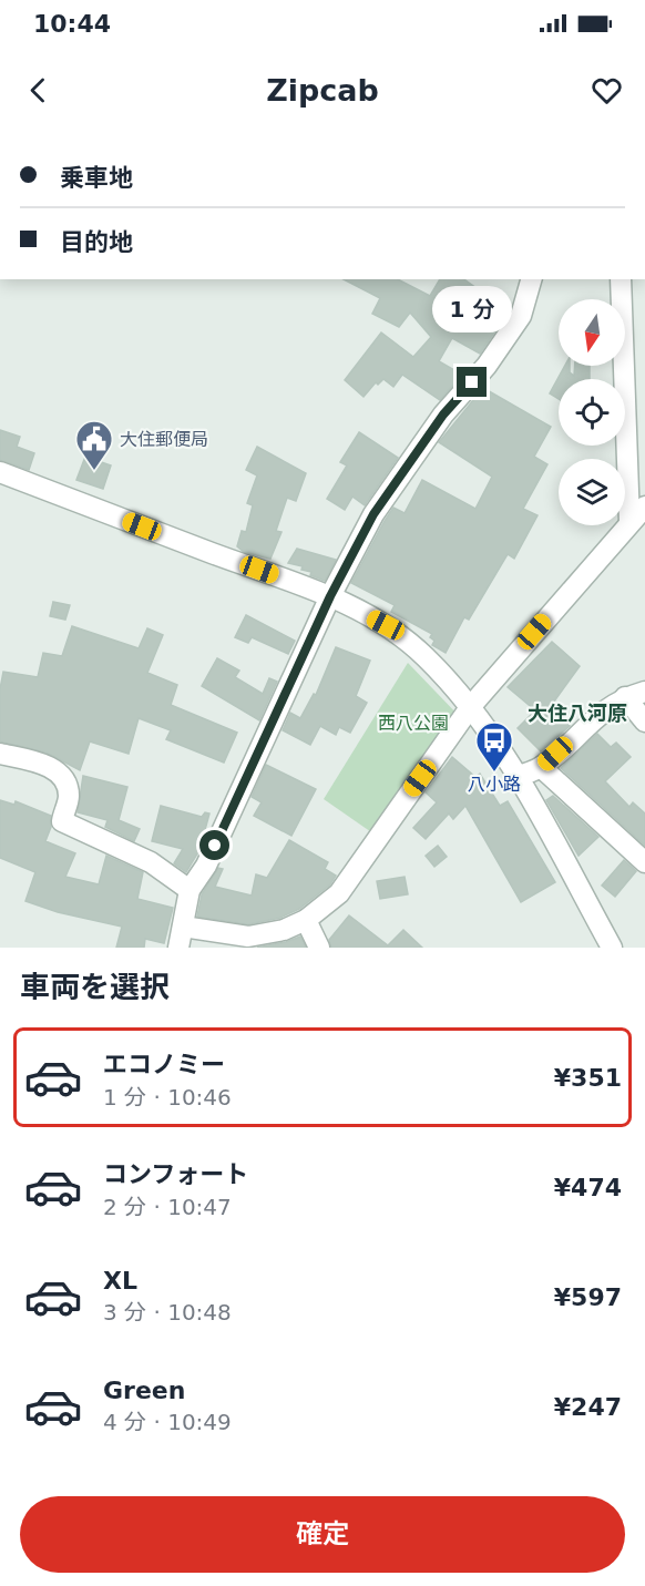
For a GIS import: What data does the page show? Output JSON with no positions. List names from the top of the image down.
{
  "districts": ["大住八河原"],
  "parks": ["西八公園"],
  "places": {
    "public building": ["大住郵便局"],
    "bus stop": ["八小路"]
  },
  "north": "bottom",
  "page": {
    "status": "10:44",
    "header": "Zipcab",
    "banner": ["乗車地", "目的地"],
    "bubble": "1 分",
    "heading": "車両を選択",
    "list": [
      {
        "name": "エコノミー",
        "note": "1 分 · 10:46",
        "value": "¥351"
      },
      {
        "name": "コンフォート",
        "note": "2 分 · 10:47",
        "value": "¥474"
      },
      {
        "name": "XL",
        "note": "3 分 · 10:48",
        "value": "¥597"
      },
      {
        "name": "Green",
        "note": "4 分 · 10:49",
        "value": "¥247"
      }
    ],
    "buttons": "確定"
  }
}
